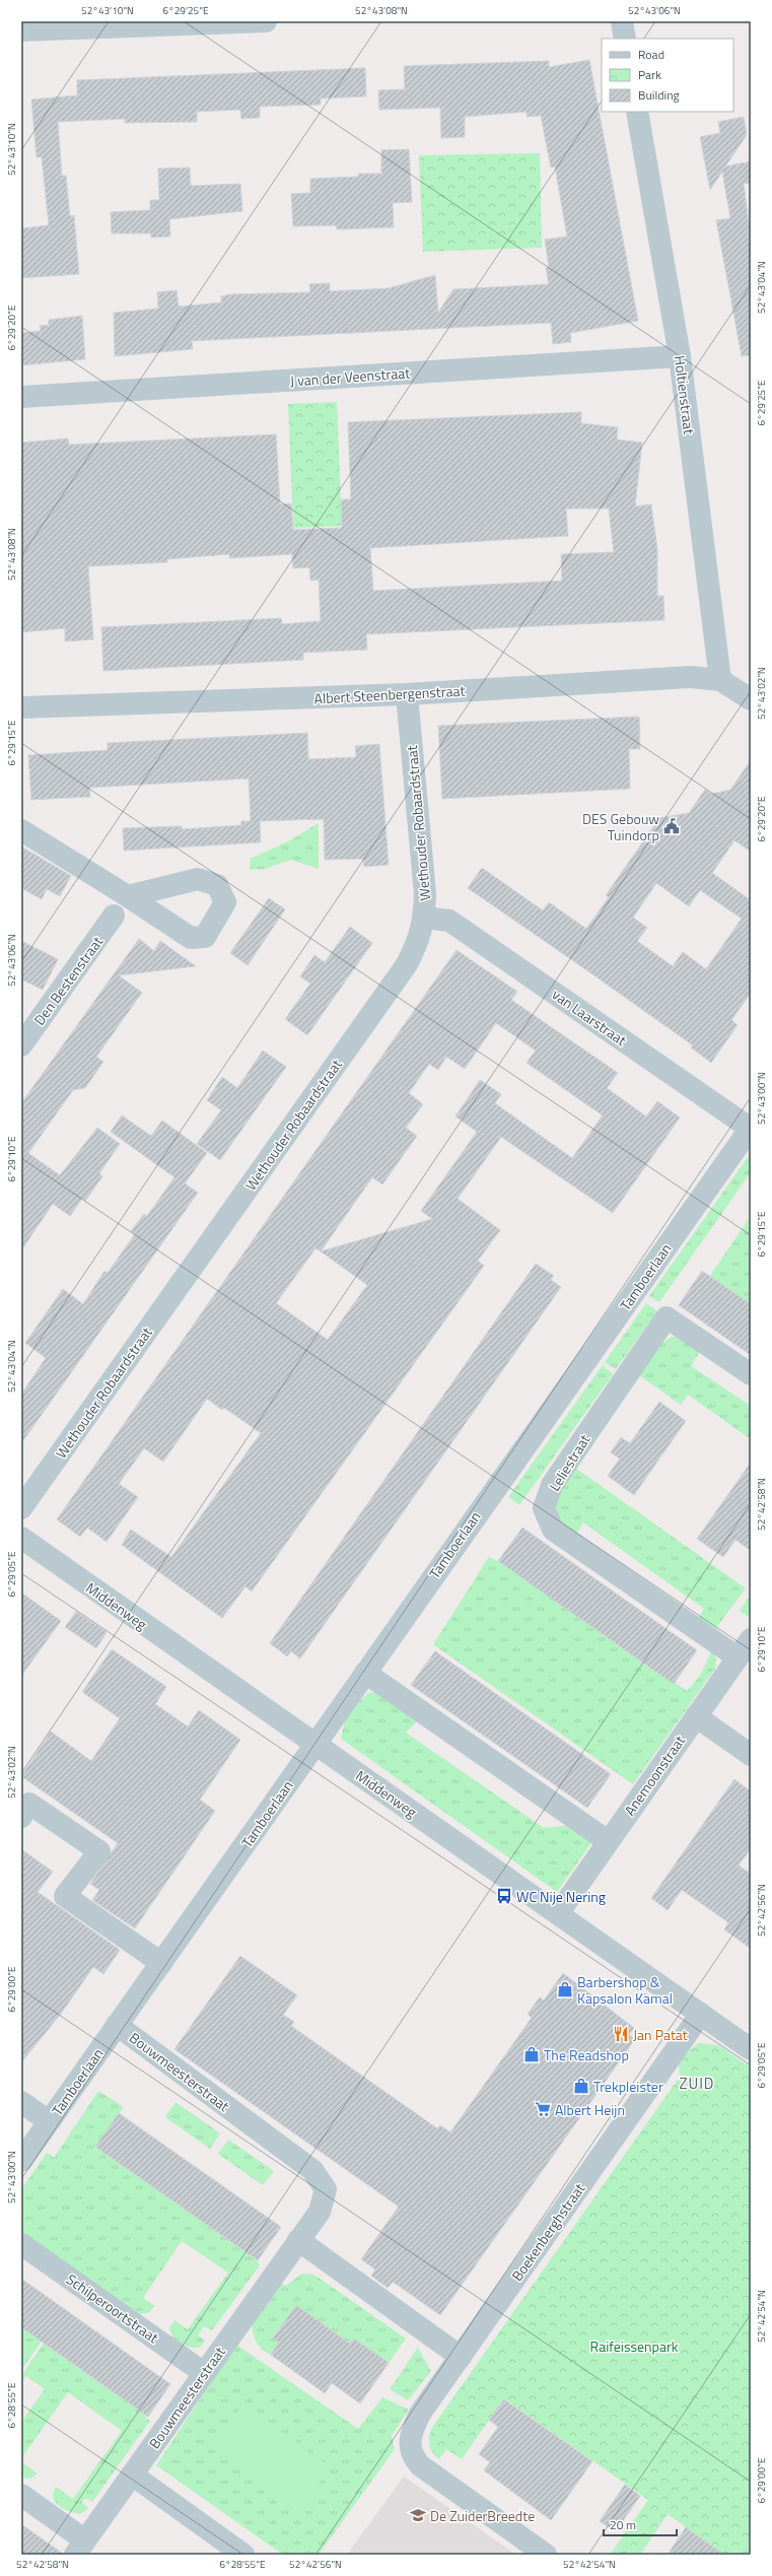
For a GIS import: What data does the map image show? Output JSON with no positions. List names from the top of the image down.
{
  "streets": {
    "street": [
      "J van der Veenstraat",
      "Holtienstraat",
      "Albert Steenbergenstraat",
      "Wethouder Robaardstraat",
      "Den Bestenstraat",
      "van Laarstraat",
      "Tamboerlaan",
      "Leliestraat",
      "Middenweg",
      "Anemoonstraat",
      "Bouwmeesterstraat",
      "Boekenberghstraat",
      "Schilperoortstraat"
    ]
  },
  "crossings": [
    ["J van der Veenstraat", "Holtienstraat"],
    ["Holtienstraat", "Albert Steenbergenstraat"],
    ["Albert Steenbergenstraat", "Wethouder Robaardstraat"],
    ["Wethouder Robaardstraat", "van Laarstraat"],
    ["van Laarstraat", "Tamboerlaan"],
    ["Tamboerlaan", "Middenweg"],
    ["Tamboerlaan", "Bouwmeesterstraat"],
    ["Leliestraat", "Anemoonstraat"],
    ["Middenweg", "Anemoonstraat"],
    ["Middenweg", "Boekenberghstraat"],
    ["Bouwmeesterstraat", "Schilperoortstraat"]
  ],
  "districts": ["ZUID"],
  "parks": ["Raifeissenpark"],
  "places": {
    "public building": ["DES Gebouw Tuindorp"],
    "bus stop": ["WC Nije Nering"],
    "shop": ["Barbershop & Kapsalon Kamal", "The Readshop", "Trekpleister"],
    "restaurant": ["Jan Patat"],
    "supermarket": ["Albert Heijn"],
    "school or university": ["De ZuiderBreedte"]
  },
  "legend": ["Road", "Park", "Building"],
  "scale_bar": "20 m",
  "coordinates": [
    "52°43'10\"N",
    "6°29'25\"E",
    "52°43'08\"N",
    "52°43'06\"N",
    "52°43'04\"N",
    "6°29'20\"E",
    "52°43'02\"N",
    "6°29'15\"E",
    "52°43'00\"N",
    "6°29'10\"E",
    "52°42'58\"N",
    "6°29'05\"E",
    "52°42'56\"N",
    "6°29'00\"E",
    "52°42'54\"N",
    "6°28'55\"E"
  ]
}
